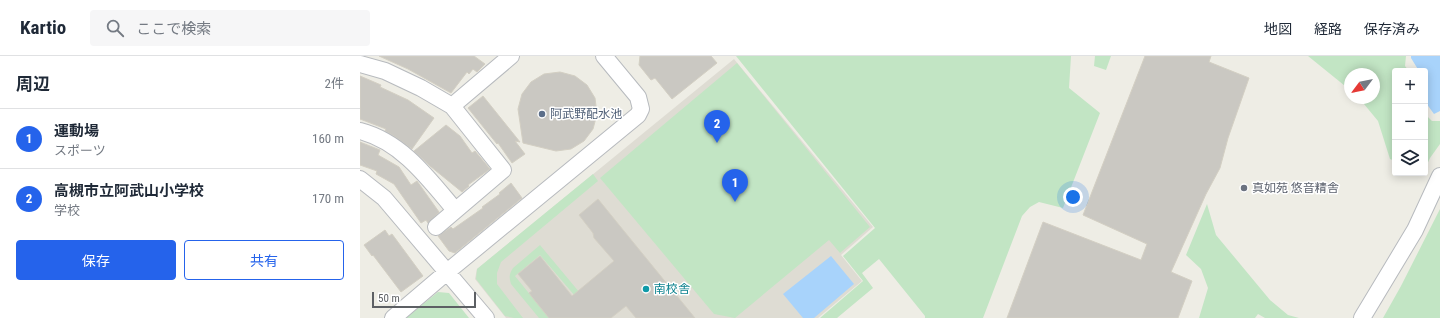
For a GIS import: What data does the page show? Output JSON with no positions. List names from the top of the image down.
{
  "places": ["阿武野配水池", "真如苑 悠音精舎", "南校舎"],
  "scale_bar": "50 m",
  "north": "bottom left",
  "page": {
    "header": "Kartio",
    "search": "ここで検索",
    "nav": ["地図", "経路", "保存済み"],
    "heading": ["周辺", "2件"],
    "map_buttons": ["+", "−"],
    "list": [
      {
        "mark": "1",
        "name": "運動場",
        "note": "スポーツ",
        "value": "160 m"
      },
      {
        "mark": "2",
        "name": "高槻市立阿武山小学校",
        "note": "学校",
        "value": "170 m"
      }
    ],
    "pins": ["2", "1"],
    "buttons": ["保存", "共有"],
    "scale": "50 m"
  }
}
